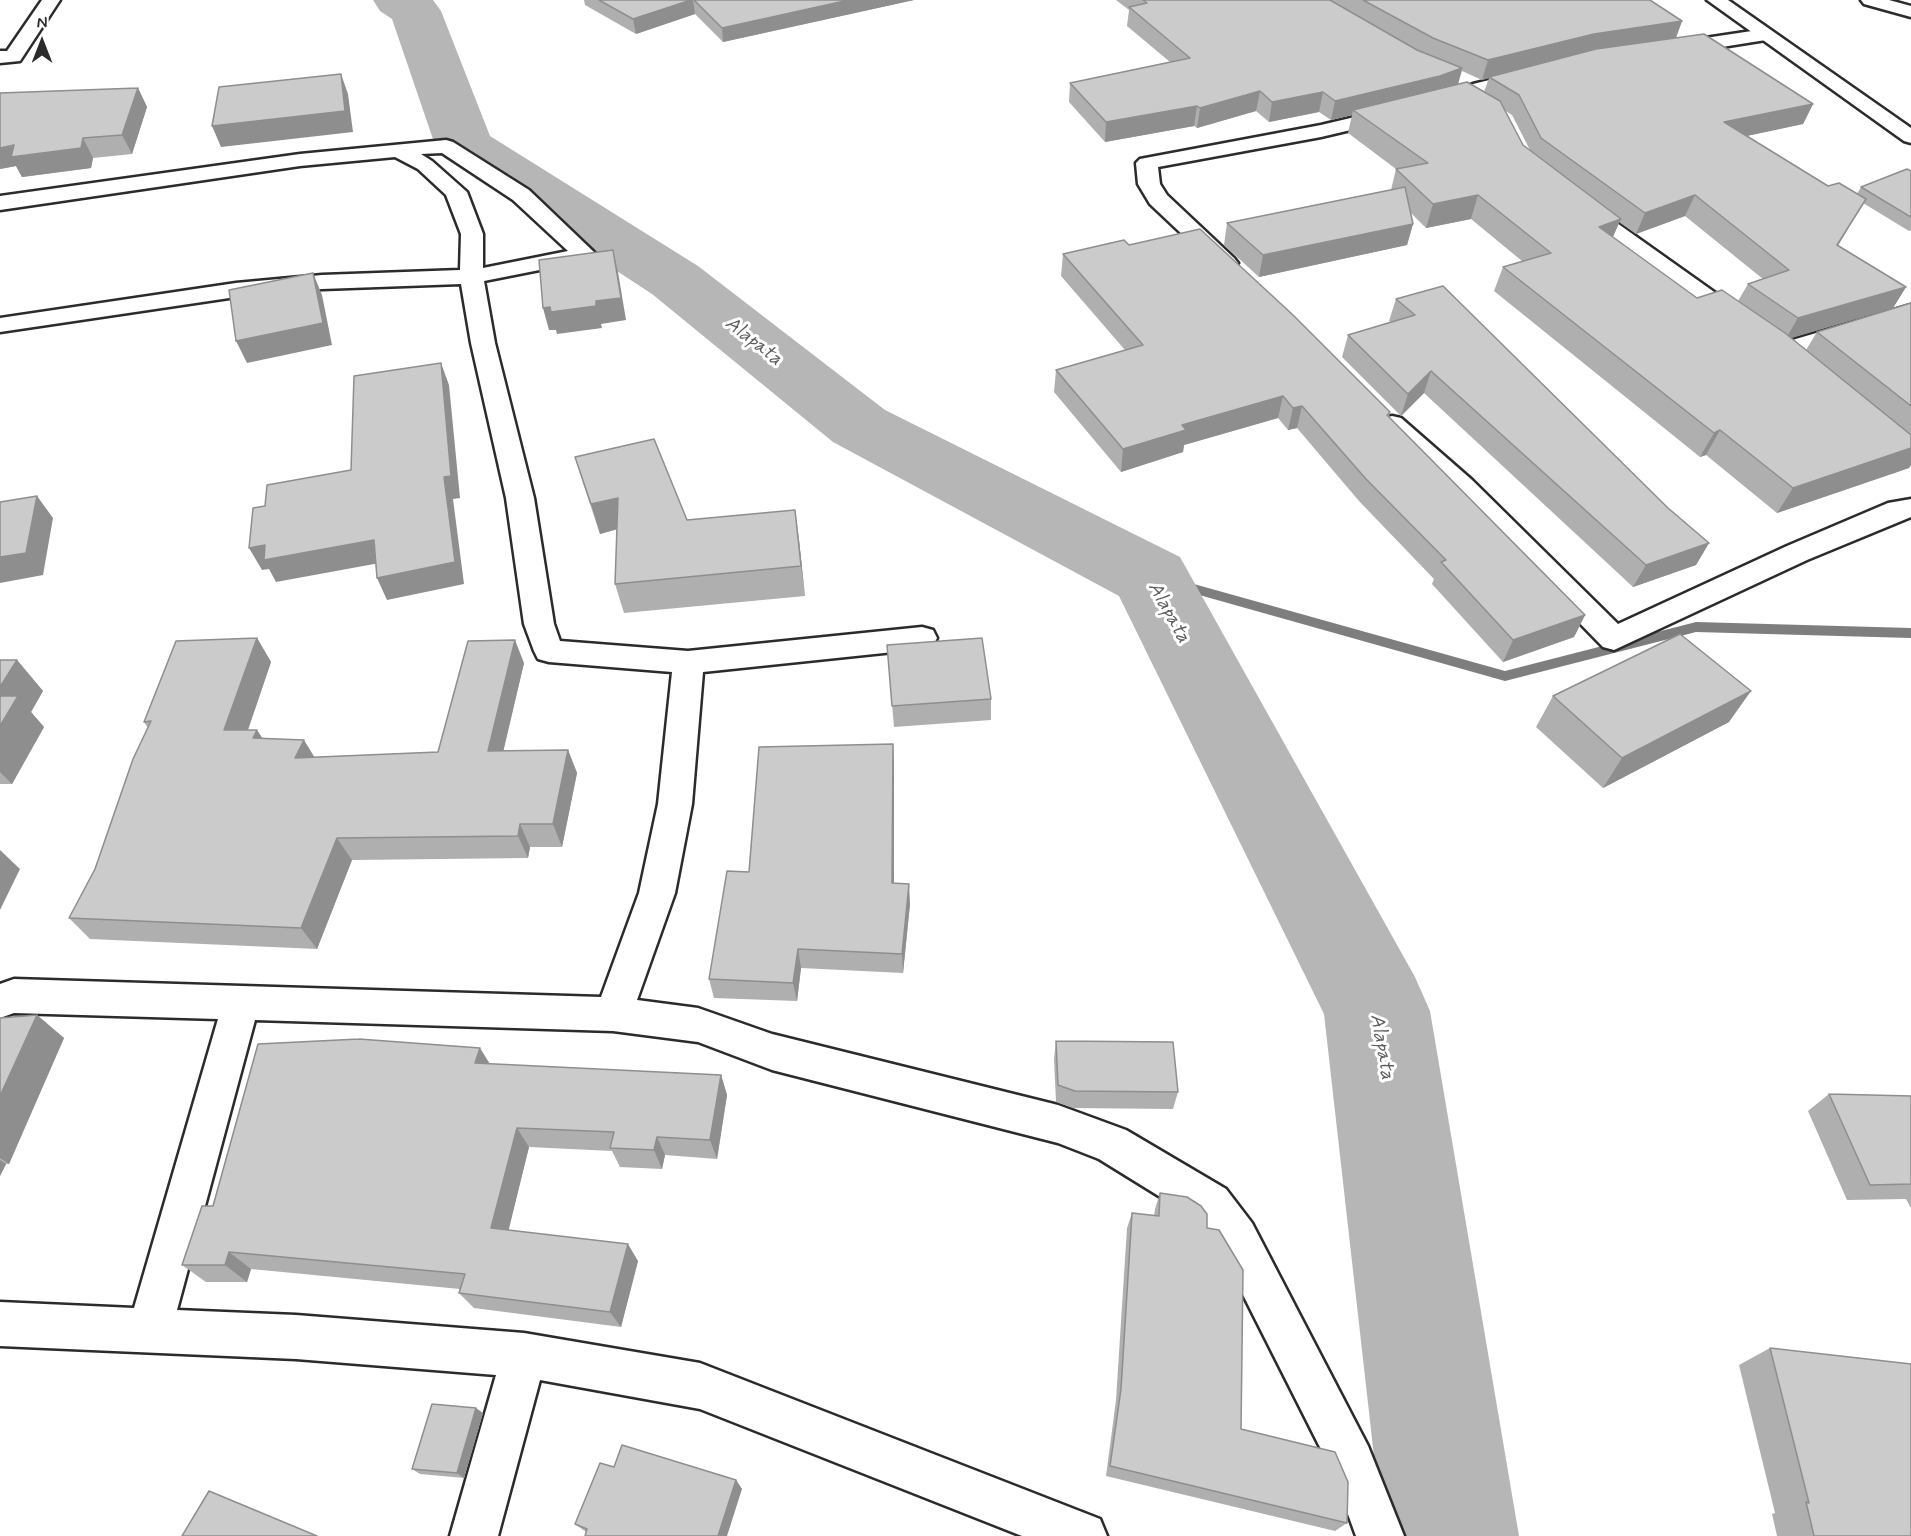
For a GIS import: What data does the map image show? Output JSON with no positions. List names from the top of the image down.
{
  "water": ["Alapata"],
  "north": "top"
}
